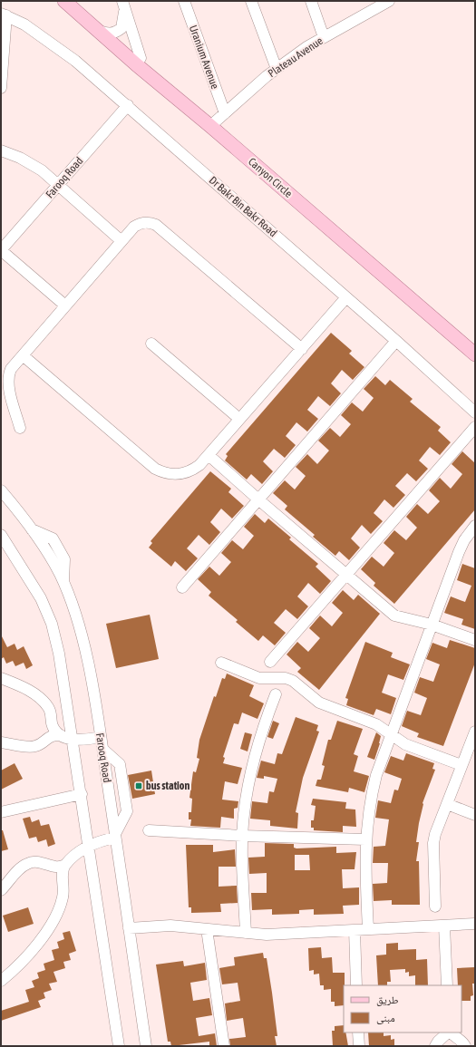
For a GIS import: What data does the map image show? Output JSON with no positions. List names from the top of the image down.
{
  "streets": {
    "main road": ["Canyon Circle"],
    "street": [
      "Uranium Avenue",
      "Plateau Avenue",
      "Farooq Road",
      "Dr Bakr Bin Bakr Road"
    ]
  },
  "crossings": [
    ["Uranium Avenue", "Plateau Avenue"],
    ["Plateau Avenue", "Canyon Circle"],
    ["Farooq Road", "Dr Bakr Bin Bakr Road"]
  ],
  "places": {
    "transit": ["bus station"]
  },
  "legend": ["طريق", "مبنى"]
}
